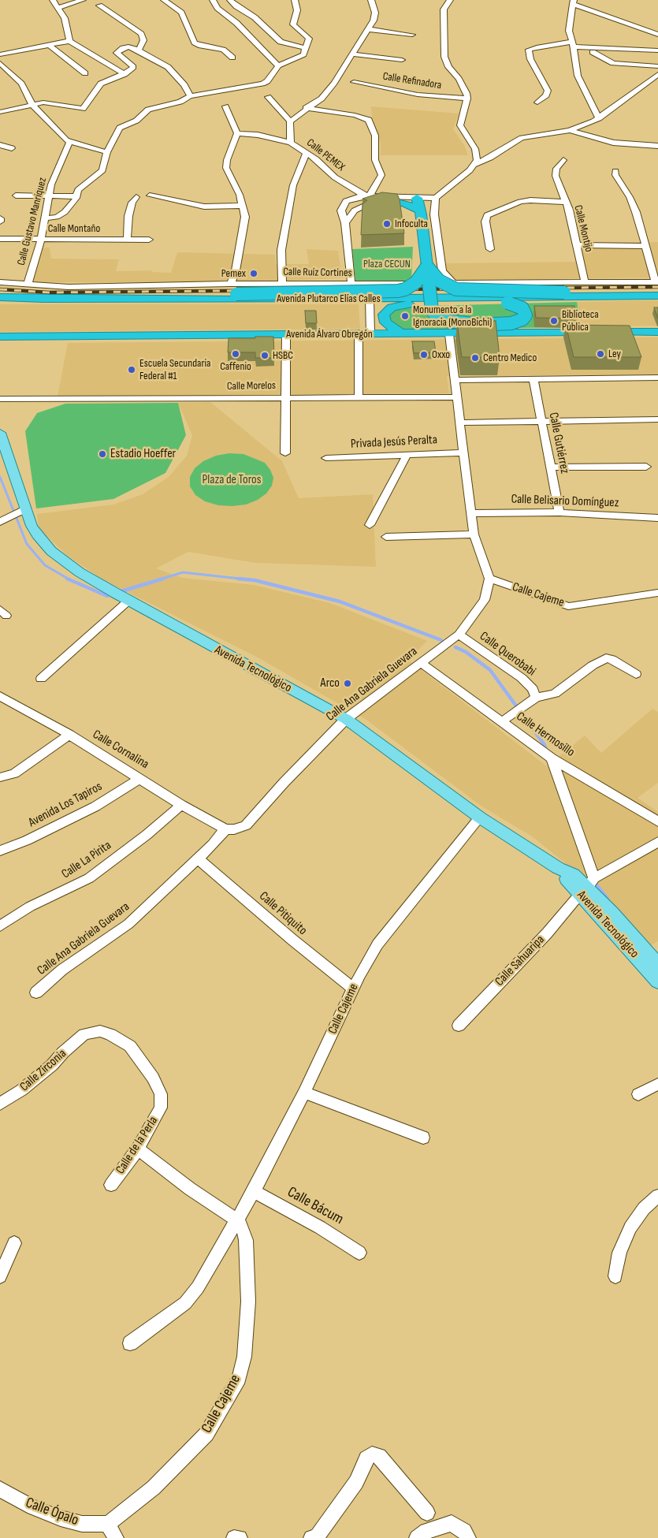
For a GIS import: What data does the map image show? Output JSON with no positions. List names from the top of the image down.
{
  "streets": {
    "highway": ["Avenida Plutarco Elías Calles", "Avenida Álvaro Obregón"],
    "main road": ["Avenida Tecnológico"],
    "street": [
      "Calle Refinadora",
      "Calle PEMEX",
      "Calle Gustavo Manríquez",
      "Calle Montaño",
      "Calle Montijo",
      "Calle Ruíz Cortines",
      "Calle Morelos",
      "Privada Jesús Peralta",
      "Calle Gutiérrez",
      "Calle Belisario Domínguez",
      "Calle Cajeme",
      "Calle Querobabi",
      "Calle Ana Gabriela Guevara",
      "Calle Hermosillo",
      "Calle Cornalina",
      "Avenida Los Tapiros",
      "Calle La Pirita",
      "Calle Pitiquito",
      "Calle Sahuaripa",
      "Calle Zirconia",
      "Calle de la Perla",
      "Calle Bácum",
      "Calle Ópalo"
    ]
  },
  "crossings": [
    ["Calle Gustavo Manríquez", "Calle Montaño"],
    ["Calle Gustavo Manríquez", "Calle Ruíz Cortines"],
    ["Calle Montijo", "Calle Ruíz Cortines"],
    ["Calle Gutiérrez", "Calle Belisario Domínguez"],
    ["Calle Cajeme", "Avenida Tecnológico"],
    ["Calle Cajeme", "Calle Ana Gabriela Guevara"],
    ["Calle Cajeme", "Calle Pitiquito"],
    ["Calle Cajeme", "Calle Bácum"],
    ["Calle Cajeme", "Calle Ópalo"],
    ["Calle Querobabi", "Calle Ana Gabriela Guevara"],
    ["Avenida Tecnológico", "Calle Ana Gabriela Guevara"],
    ["Avenida Tecnológico", "Calle Sahuaripa"],
    ["Calle Ana Gabriela Guevara", "Calle Hermosillo"],
    ["Calle Ana Gabriela Guevara", "Calle Cornalina"],
    ["Calle Ana Gabriela Guevara", "Calle Pitiquito"],
    ["Calle Cornalina", "Avenida Los Tapiros"],
    ["Calle Cornalina", "Calle La Pirita"],
    ["Calle Zirconia", "Calle de la Perla"]
  ],
  "parks": ["Plaza CECUN", "Plaza de Toros"],
  "places": [
    "Infoculta",
    "Pemex",
    "Monumento a la Ignoracia (MonoBichi)",
    "Biblioteca Pública",
    "Caffenio",
    "Ley",
    "Oxxo",
    "HSBC",
    "Centro Medico",
    "Escuela Secundaria Federal #1",
    "Estadio Hoeffer",
    "Arco"
  ]
}
